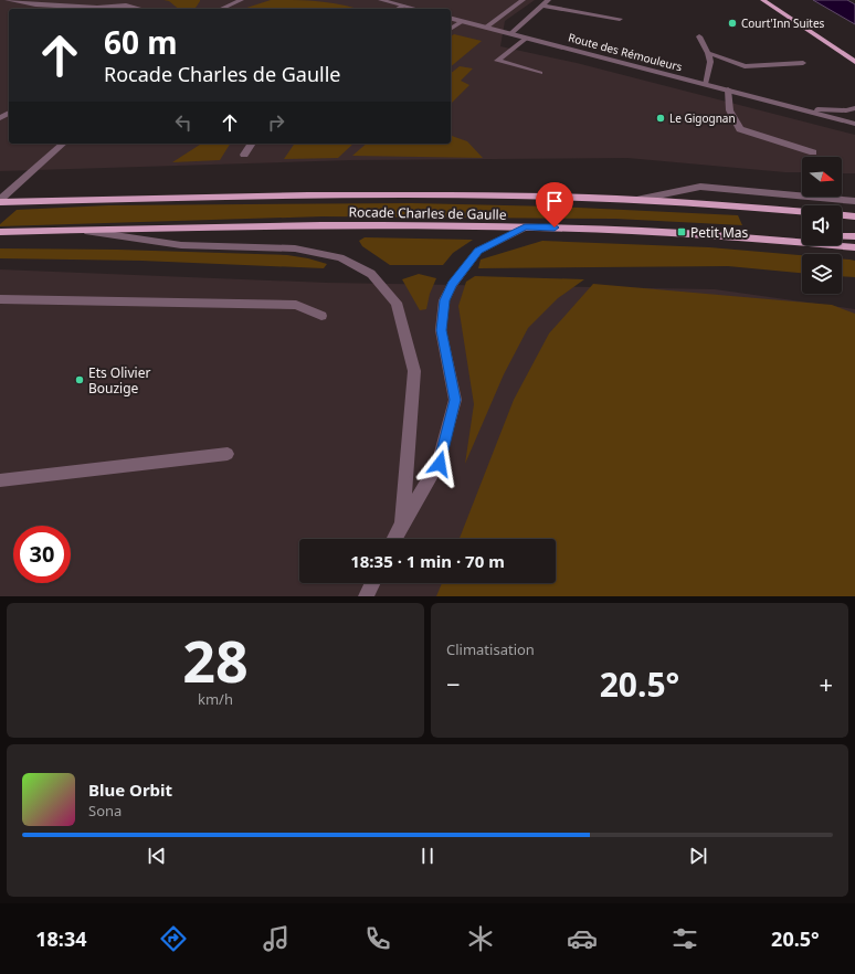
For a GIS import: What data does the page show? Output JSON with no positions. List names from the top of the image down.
{
  "streets": {
    "main road": ["Rocade Charles de Gaulle"],
    "street": ["Route des Rémouleurs"]
  },
  "places": {
    "other": ["Court'Inn Suites", "Le Gigognan", "Ets Olivier Bouzige"],
    "transit": ["Petit Mas"]
  },
  "north": "right",
  "page": {
    "turn": ["60 m", "Rocade Charles de Gaulle"],
    "limit": "30",
    "trip": "18:35 · 1 min · 70 m",
    "tile": [
      ["28", "km/h"],
      "Climatisation"
    ],
    "heat": ["−", "20.5°", "+"],
    "song": ["Blue Orbit", "Sona"],
    "tabs": ["18:34", "20.5°"]
  }
}
